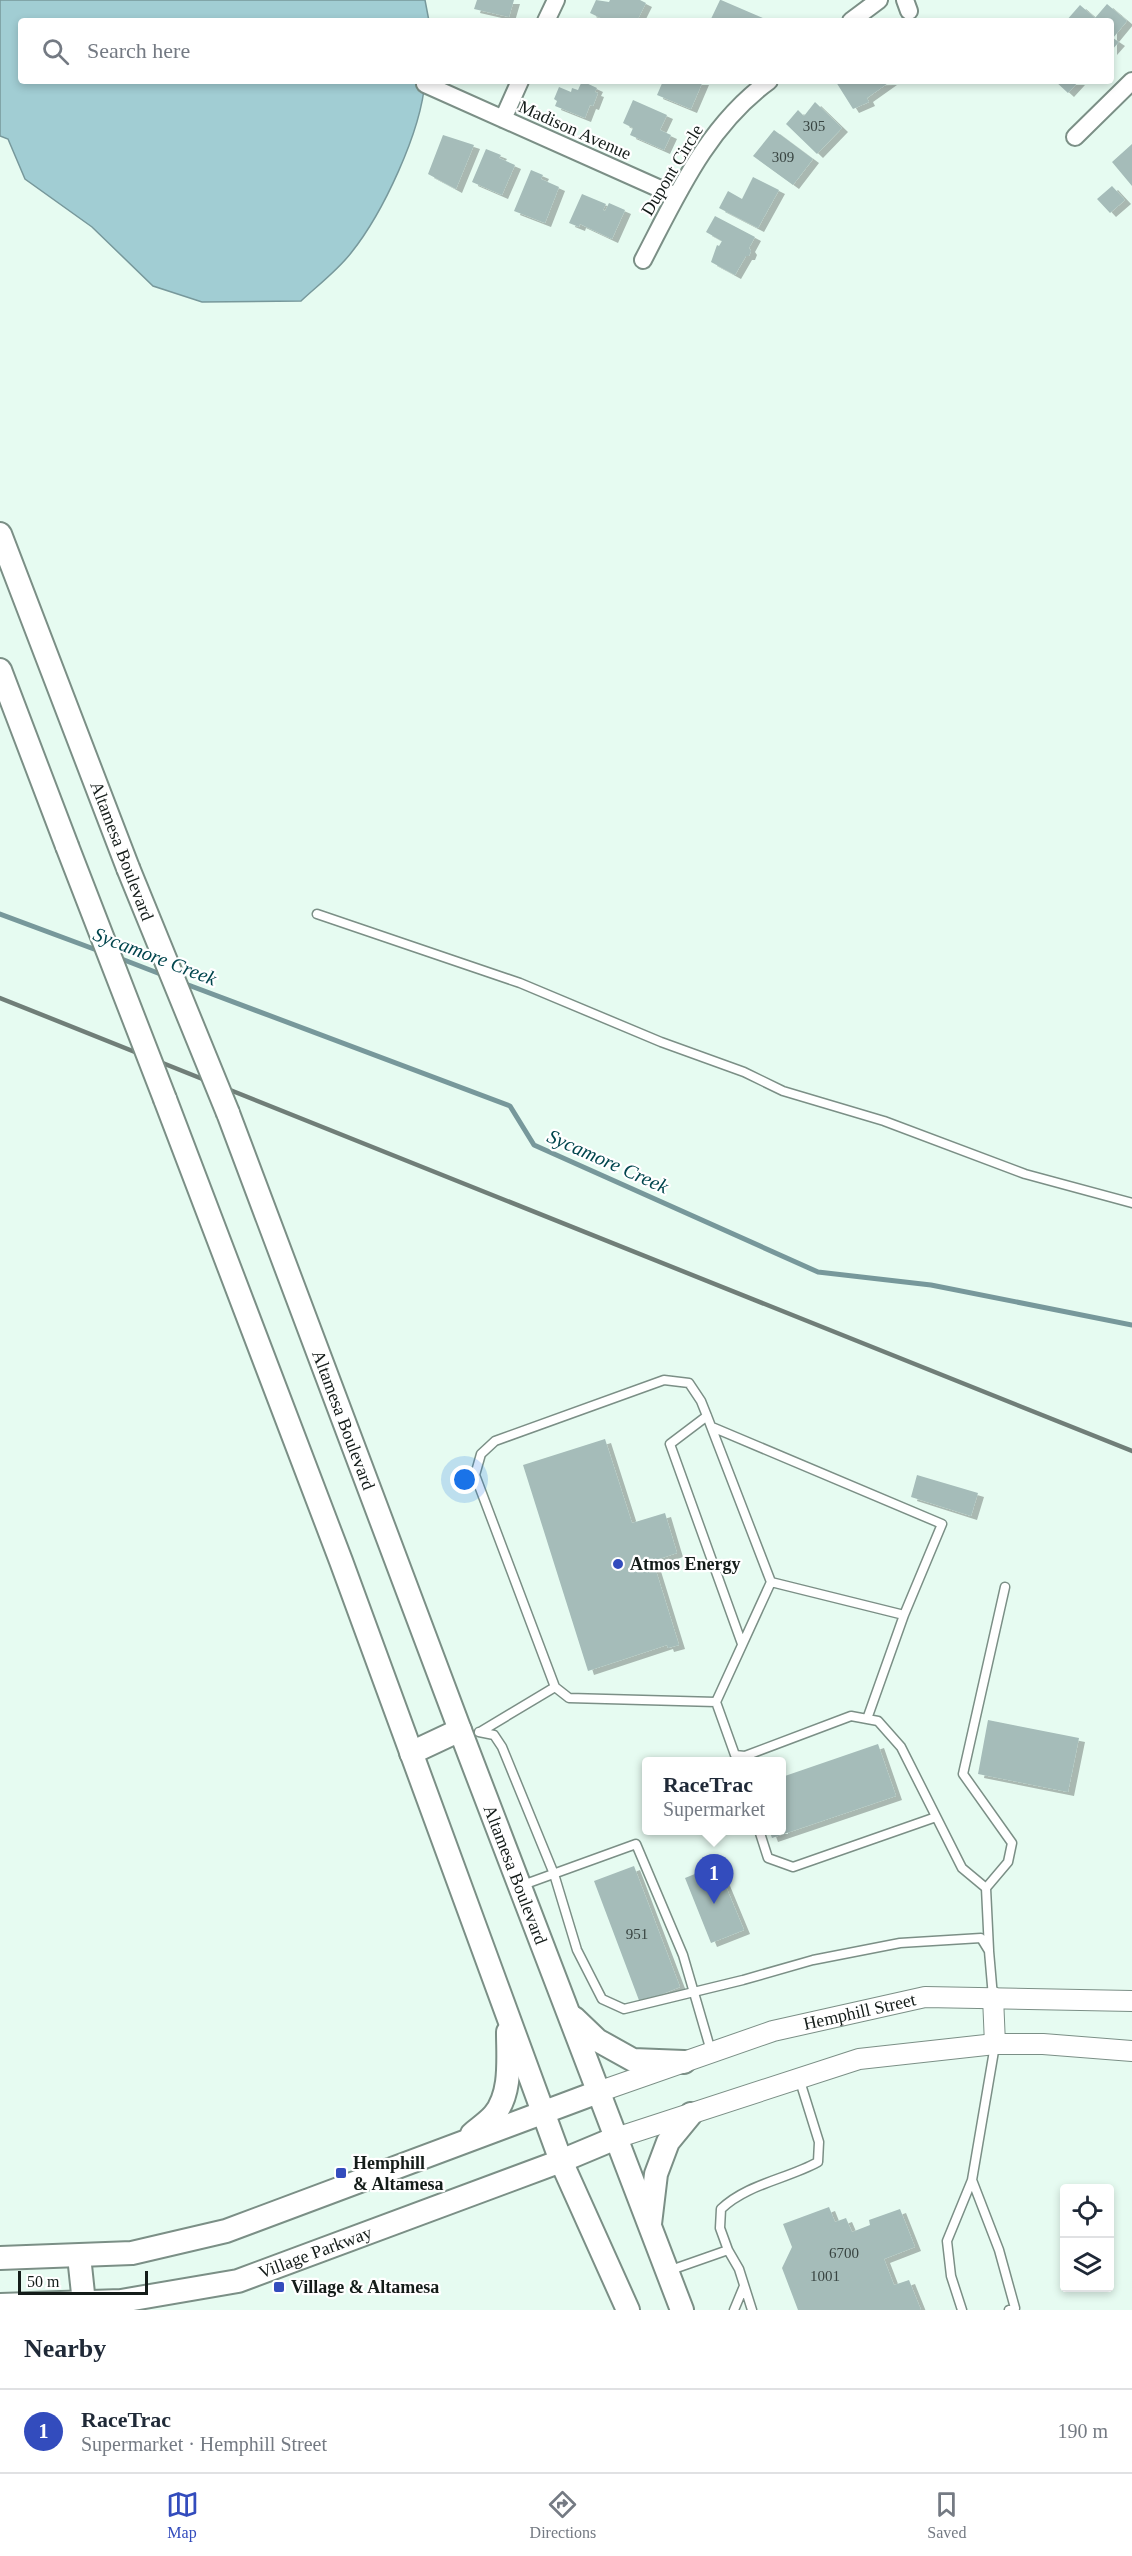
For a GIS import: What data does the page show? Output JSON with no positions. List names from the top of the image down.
{
  "streets": {
    "main road": ["Altamesa Boulevard", "Village Parkway"],
    "street": ["Madison Avenue", "Dupont Circle", "Hemphill Street"]
  },
  "crossings": [
    ["Madison Avenue", "Dupont Circle"],
    ["Altamesa Boulevard", "Hemphill Street"],
    ["Altamesa Boulevard", "Village Parkway"]
  ],
  "water": ["Sycamore Creek"],
  "places": {
    "other": ["Atmos Energy"],
    "transit": ["Hemphill & Altamesa", "Village & Altamesa"]
  },
  "house_numbers": [
    "305",
    "309",
    "951",
    "6700",
    "1001"
  ],
  "scale_bar": "50 m",
  "page": {
    "search": "Search here",
    "popup": ["RaceTrac", "Supermarket"],
    "pins": "1",
    "scale": "50 m",
    "heading": "Nearby",
    "list": [
      {
        "mark": "1",
        "name": "RaceTrac",
        "note": "Supermarket · Hemphill Street",
        "value": "190 m"
      }
    ],
    "nav": ["Map", "Directions", "Saved"]
  }
}
